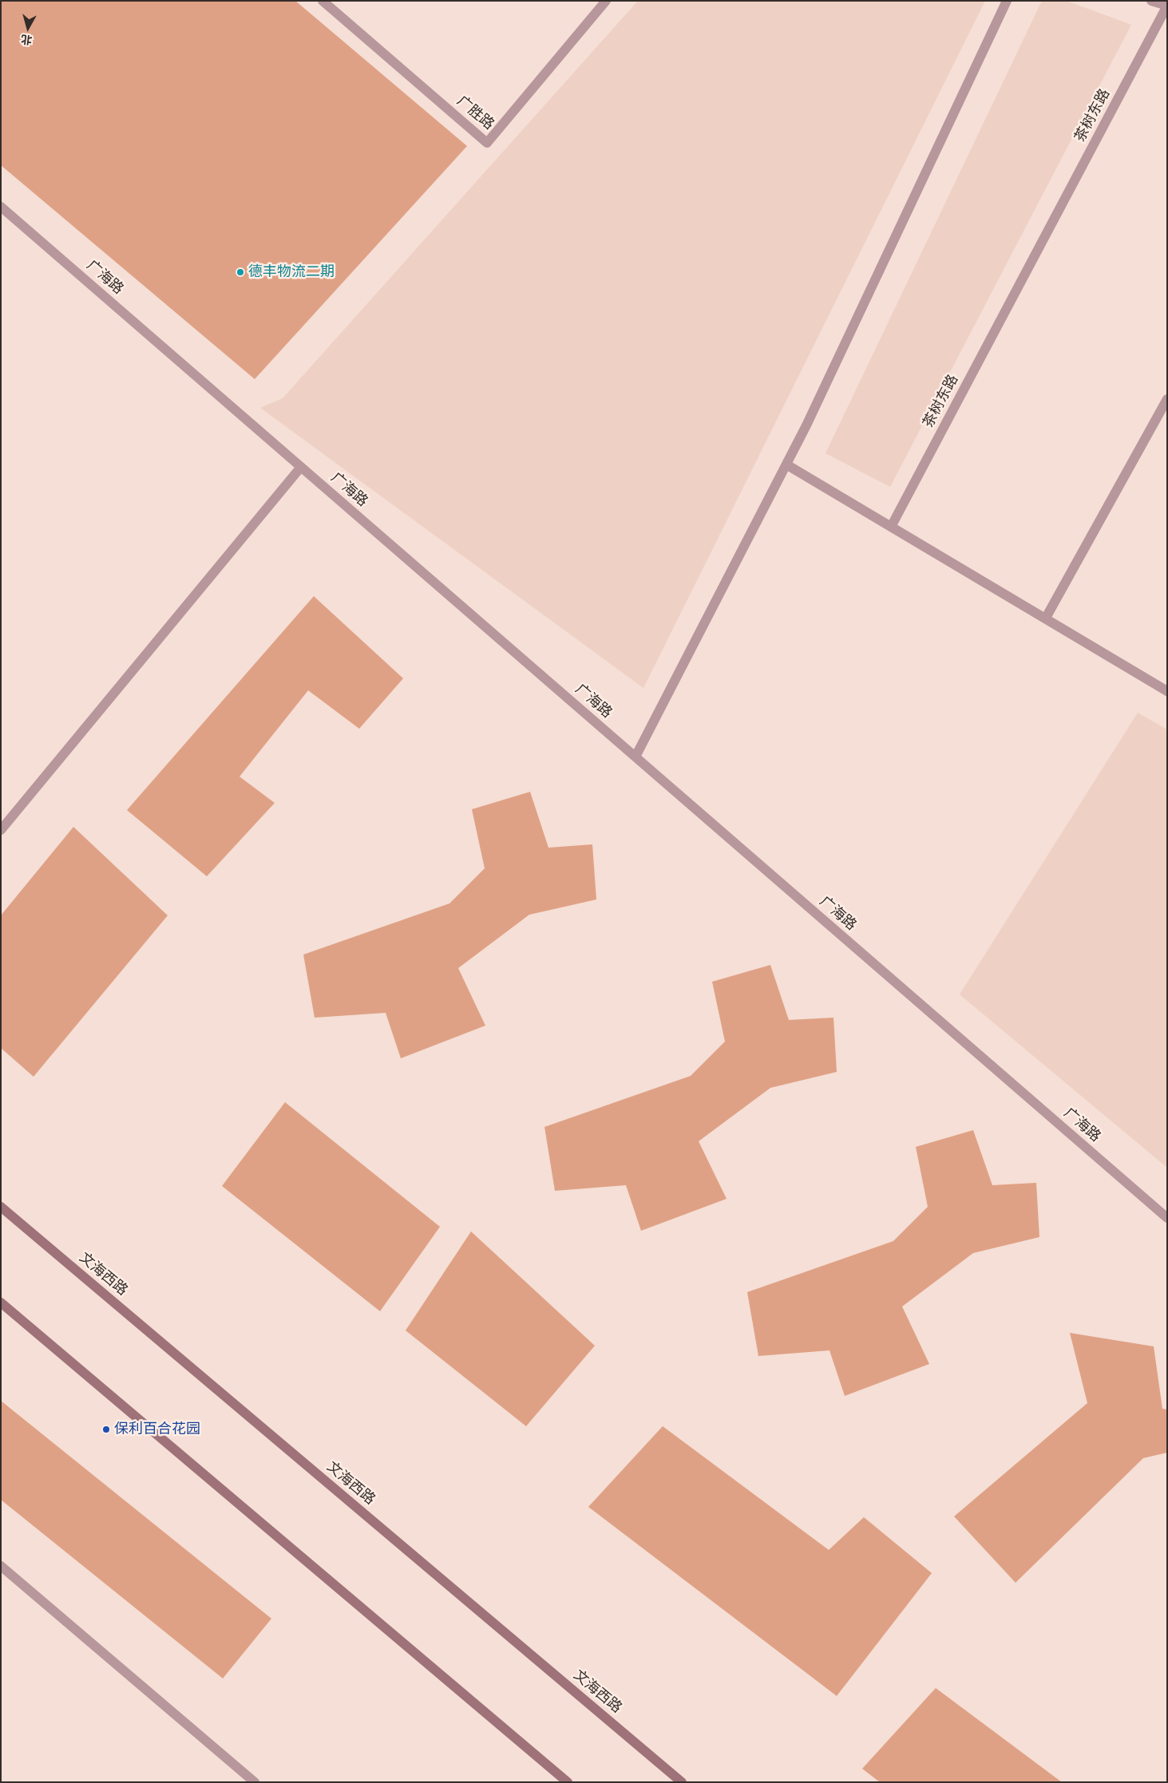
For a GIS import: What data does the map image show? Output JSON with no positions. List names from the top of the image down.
{
  "streets": {
    "main road": ["文海西路"],
    "street": ["广胜路", "茶树东路", "广海路"]
  },
  "places": ["德丰物流二期", "保利百合花园"],
  "north": "bottom"
}
